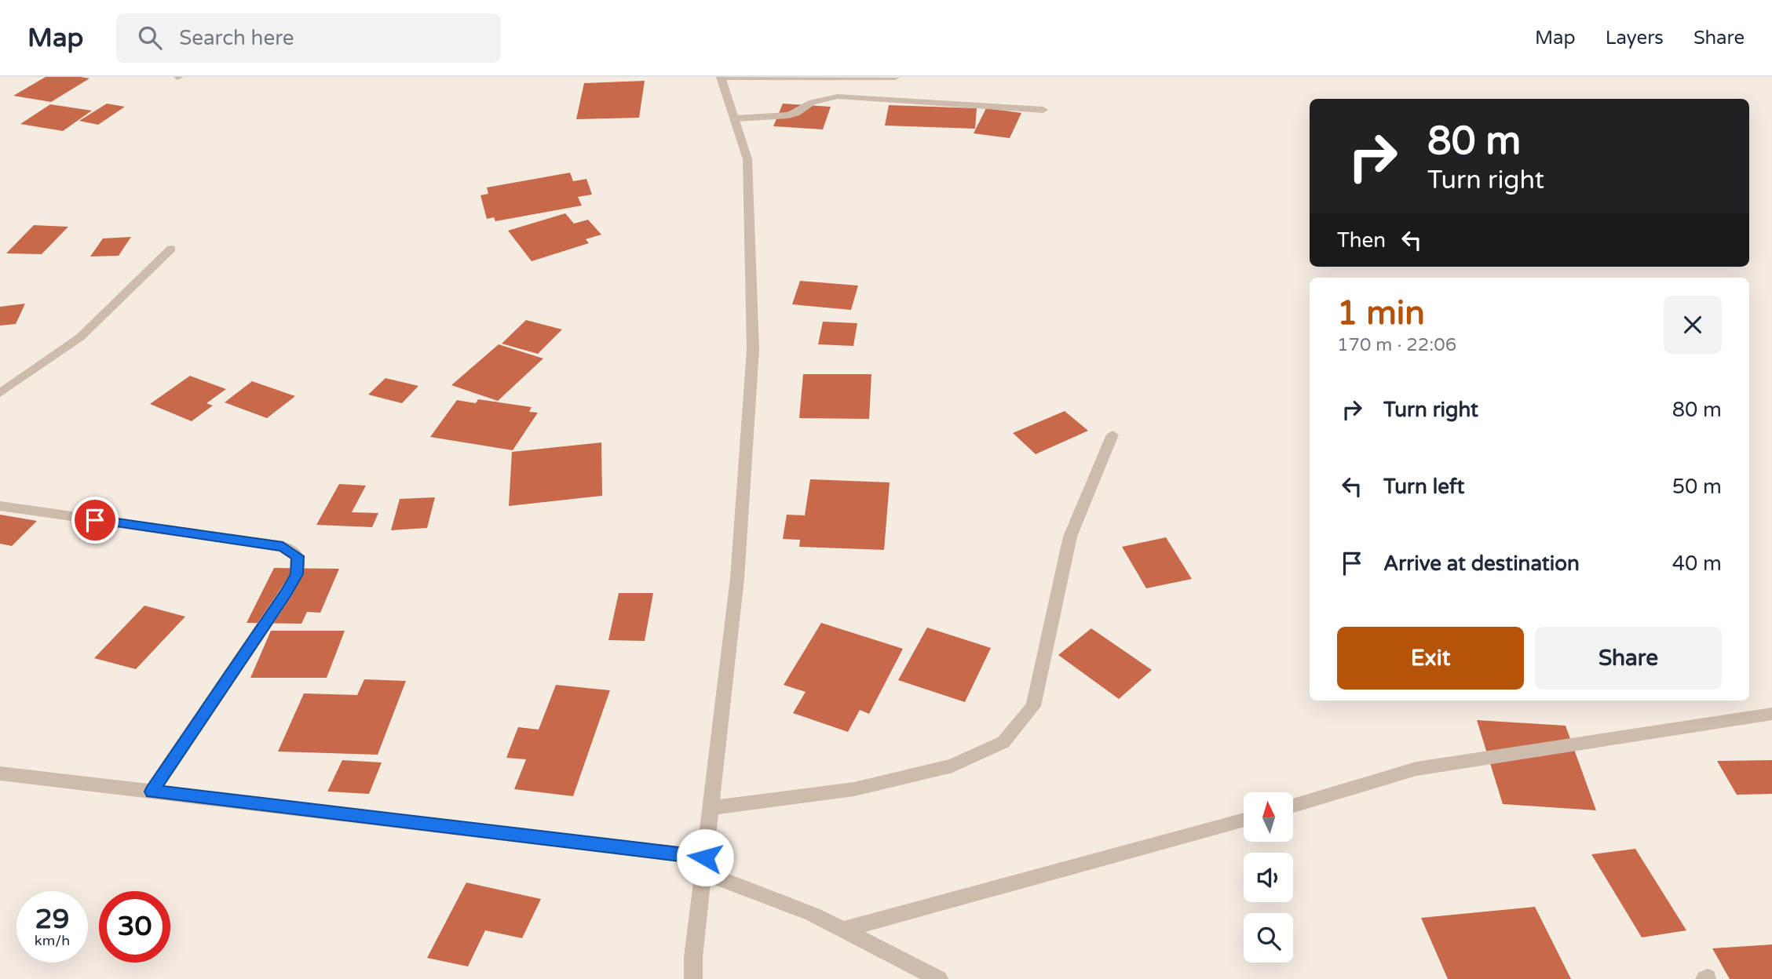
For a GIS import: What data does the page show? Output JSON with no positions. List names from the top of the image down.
{
  "north": "top",
  "page": {
    "header": "Map",
    "search": "Search here",
    "nav": ["Map", "Layers", "Share"],
    "turn": ["80 m", "Turn right"],
    "then": "Then",
    "heading": ["1 min", "170 m · 22:06"],
    "list": [
      {
        "name": "Turn right",
        "value": "80 m"
      },
      {
        "name": "Turn left",
        "value": "50 m"
      },
      {
        "name": "Arrive at destination",
        "value": "40 m"
      }
    ],
    "buttons": ["Exit", "Share"],
    "speed": "29 km/h",
    "limit": "30"
  }
}
